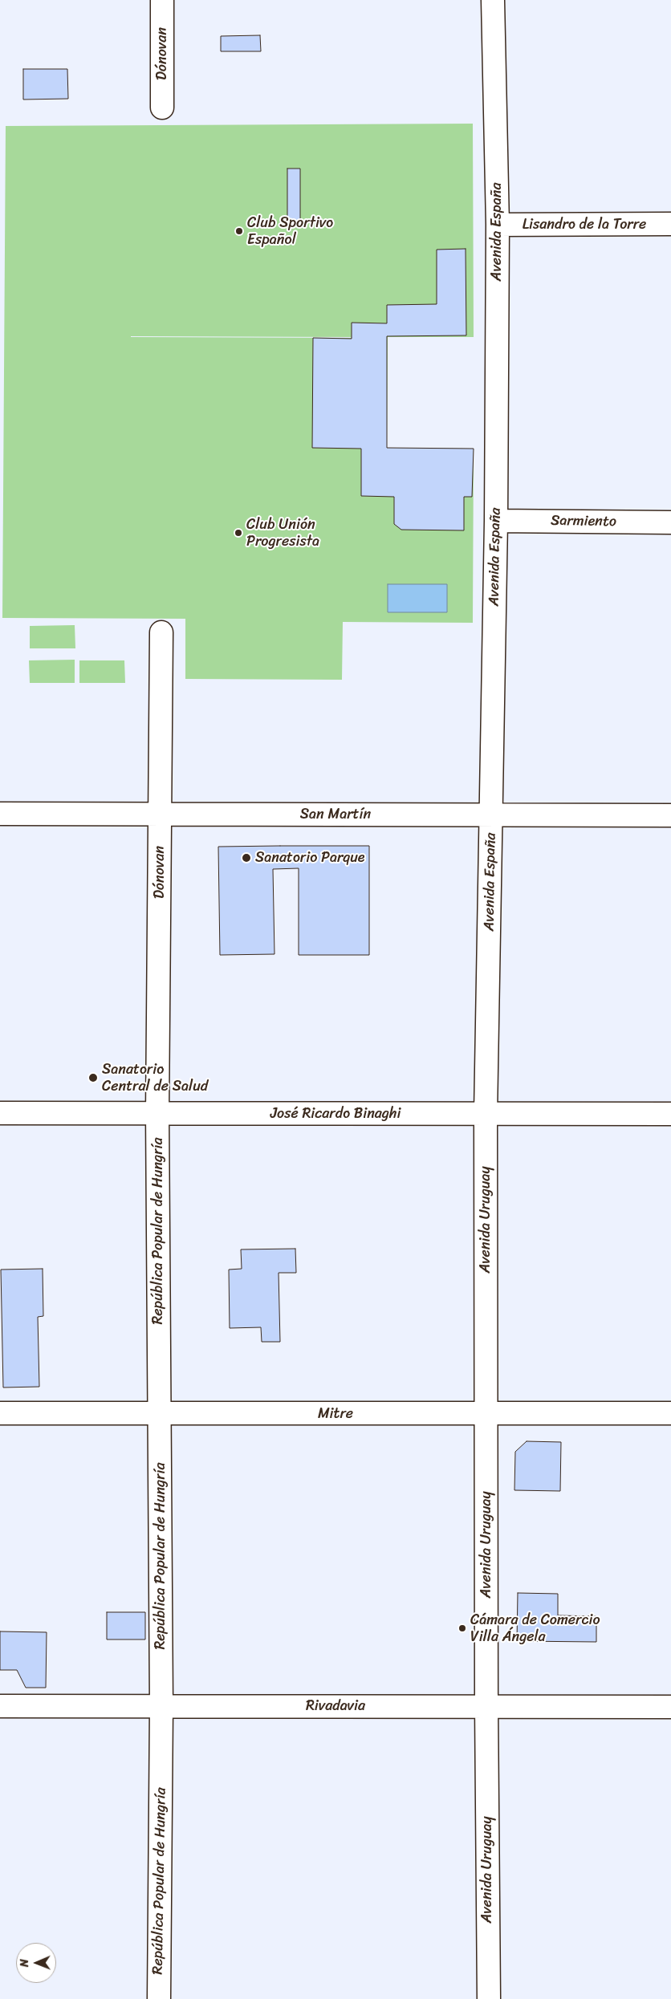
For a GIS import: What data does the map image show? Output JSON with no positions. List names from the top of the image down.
{
  "streets": {
    "street": [
      "Dónovan",
      "Lisandro de la Torre",
      "Avenida España",
      "Sarmiento",
      "San Martín",
      "José Ricardo Binaghi",
      "Avenida Uruguay",
      "República Popular de Hungría",
      "Mitre",
      "Rivadavia"
    ]
  },
  "crossings": [
    ["Dónovan", "San Martín"],
    ["Dónovan", "José Ricardo Binaghi"],
    ["Dónovan", "República Popular de Hungría"],
    ["Lisandro de la Torre", "Avenida España"],
    ["Avenida España", "Sarmiento"],
    ["Avenida España", "San Martín"],
    ["Avenida España", "José Ricardo Binaghi"],
    ["Avenida España", "Avenida Uruguay"],
    ["José Ricardo Binaghi", "Avenida Uruguay"],
    ["José Ricardo Binaghi", "República Popular de Hungría"],
    ["Avenida Uruguay", "Mitre"],
    ["Avenida Uruguay", "Rivadavia"],
    ["República Popular de Hungría", "Mitre"],
    ["República Popular de Hungría", "Rivadavia"]
  ],
  "places": [
    "Club Sportivo Español",
    "Club Unión Progresista",
    "Sanatorio Parque",
    "Sanatorio Central de Salud",
    "Cámara de Comercio Villa Ángela"
  ],
  "north": "left"
}
